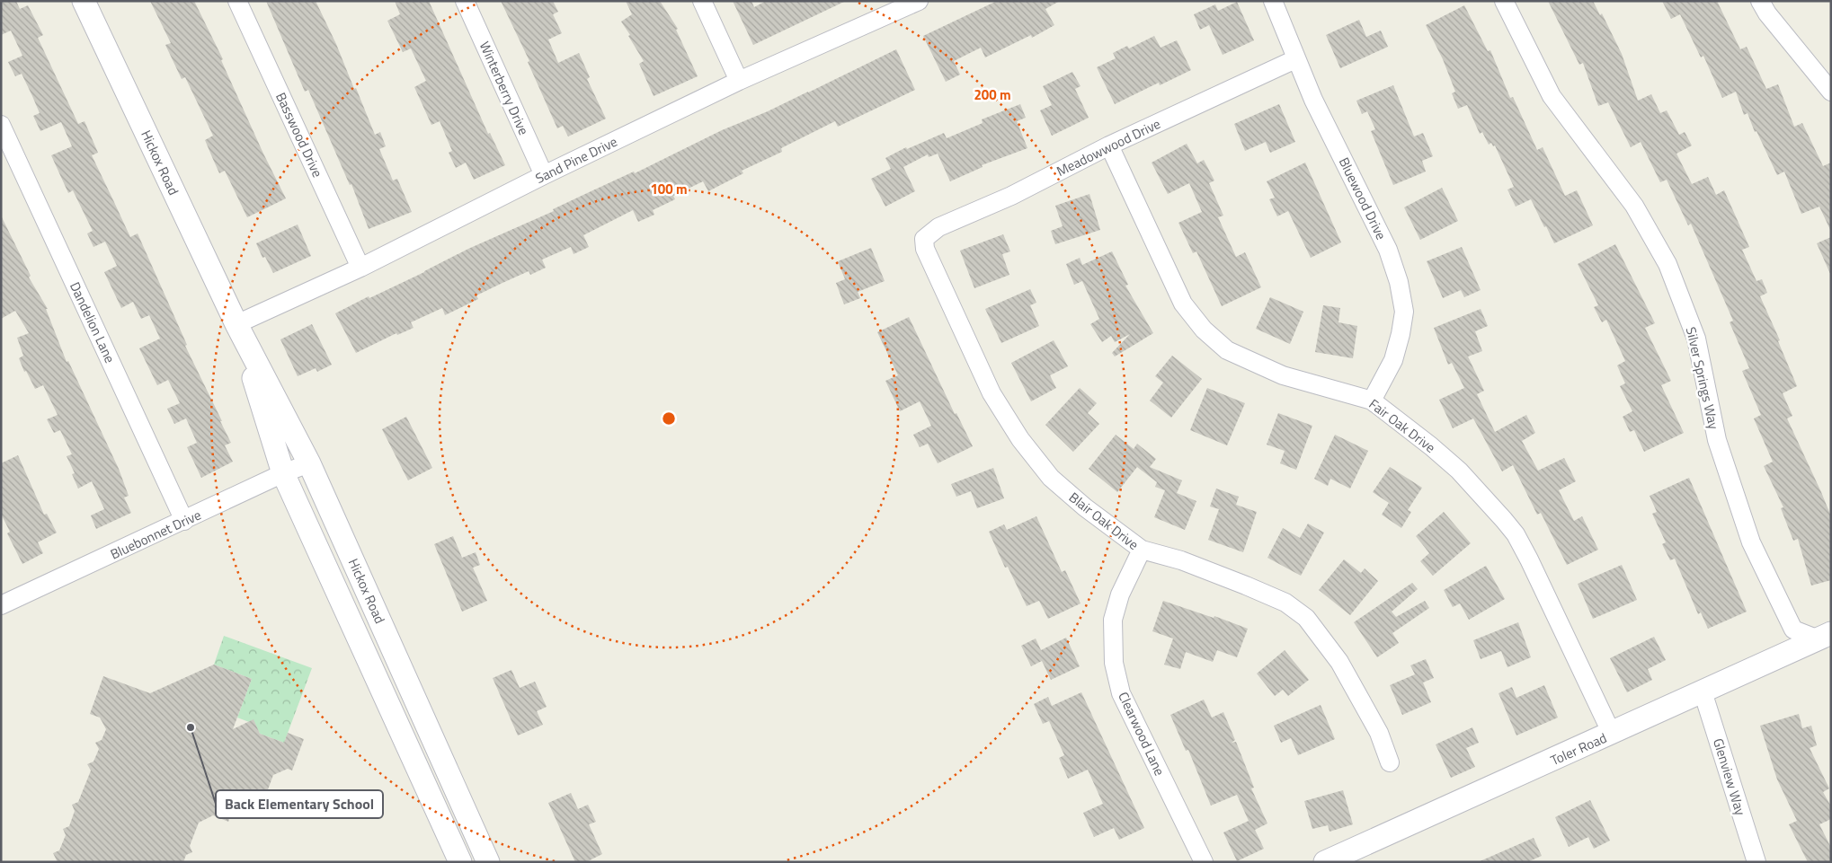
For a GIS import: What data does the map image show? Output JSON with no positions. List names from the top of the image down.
{
  "streets": {
    "street": [
      "Winterberry Drive",
      "Basswood Drive",
      "Meadowwood Drive",
      "Sand Pine Drive",
      "Hickox Road",
      "Bluewood Drive",
      "Dandelion Lane",
      "Silver Springs Way",
      "Fair Oak Drive",
      "Blair Oak Drive",
      "Bluebonnet Drive",
      "Clearwood Lane",
      "Toler Road",
      "Glenview Way"
    ]
  },
  "crossings": [
    ["Winterberry Drive", "Sand Pine Drive"],
    ["Basswood Drive", "Sand Pine Drive"],
    ["Meadowwood Drive", "Bluewood Drive"],
    ["Meadowwood Drive", "Fair Oak Drive"],
    ["Meadowwood Drive", "Blair Oak Drive"],
    ["Sand Pine Drive", "Hickox Road"],
    ["Hickox Road", "Bluebonnet Drive"],
    ["Bluewood Drive", "Fair Oak Drive"],
    ["Dandelion Lane", "Bluebonnet Drive"],
    ["Silver Springs Way", "Toler Road"],
    ["Fair Oak Drive", "Toler Road"],
    ["Blair Oak Drive", "Clearwood Lane"],
    ["Toler Road", "Glenview Way"]
  ],
  "places": ["Back Elementary School"],
  "rings": ["200 m", "100 m"]
}
